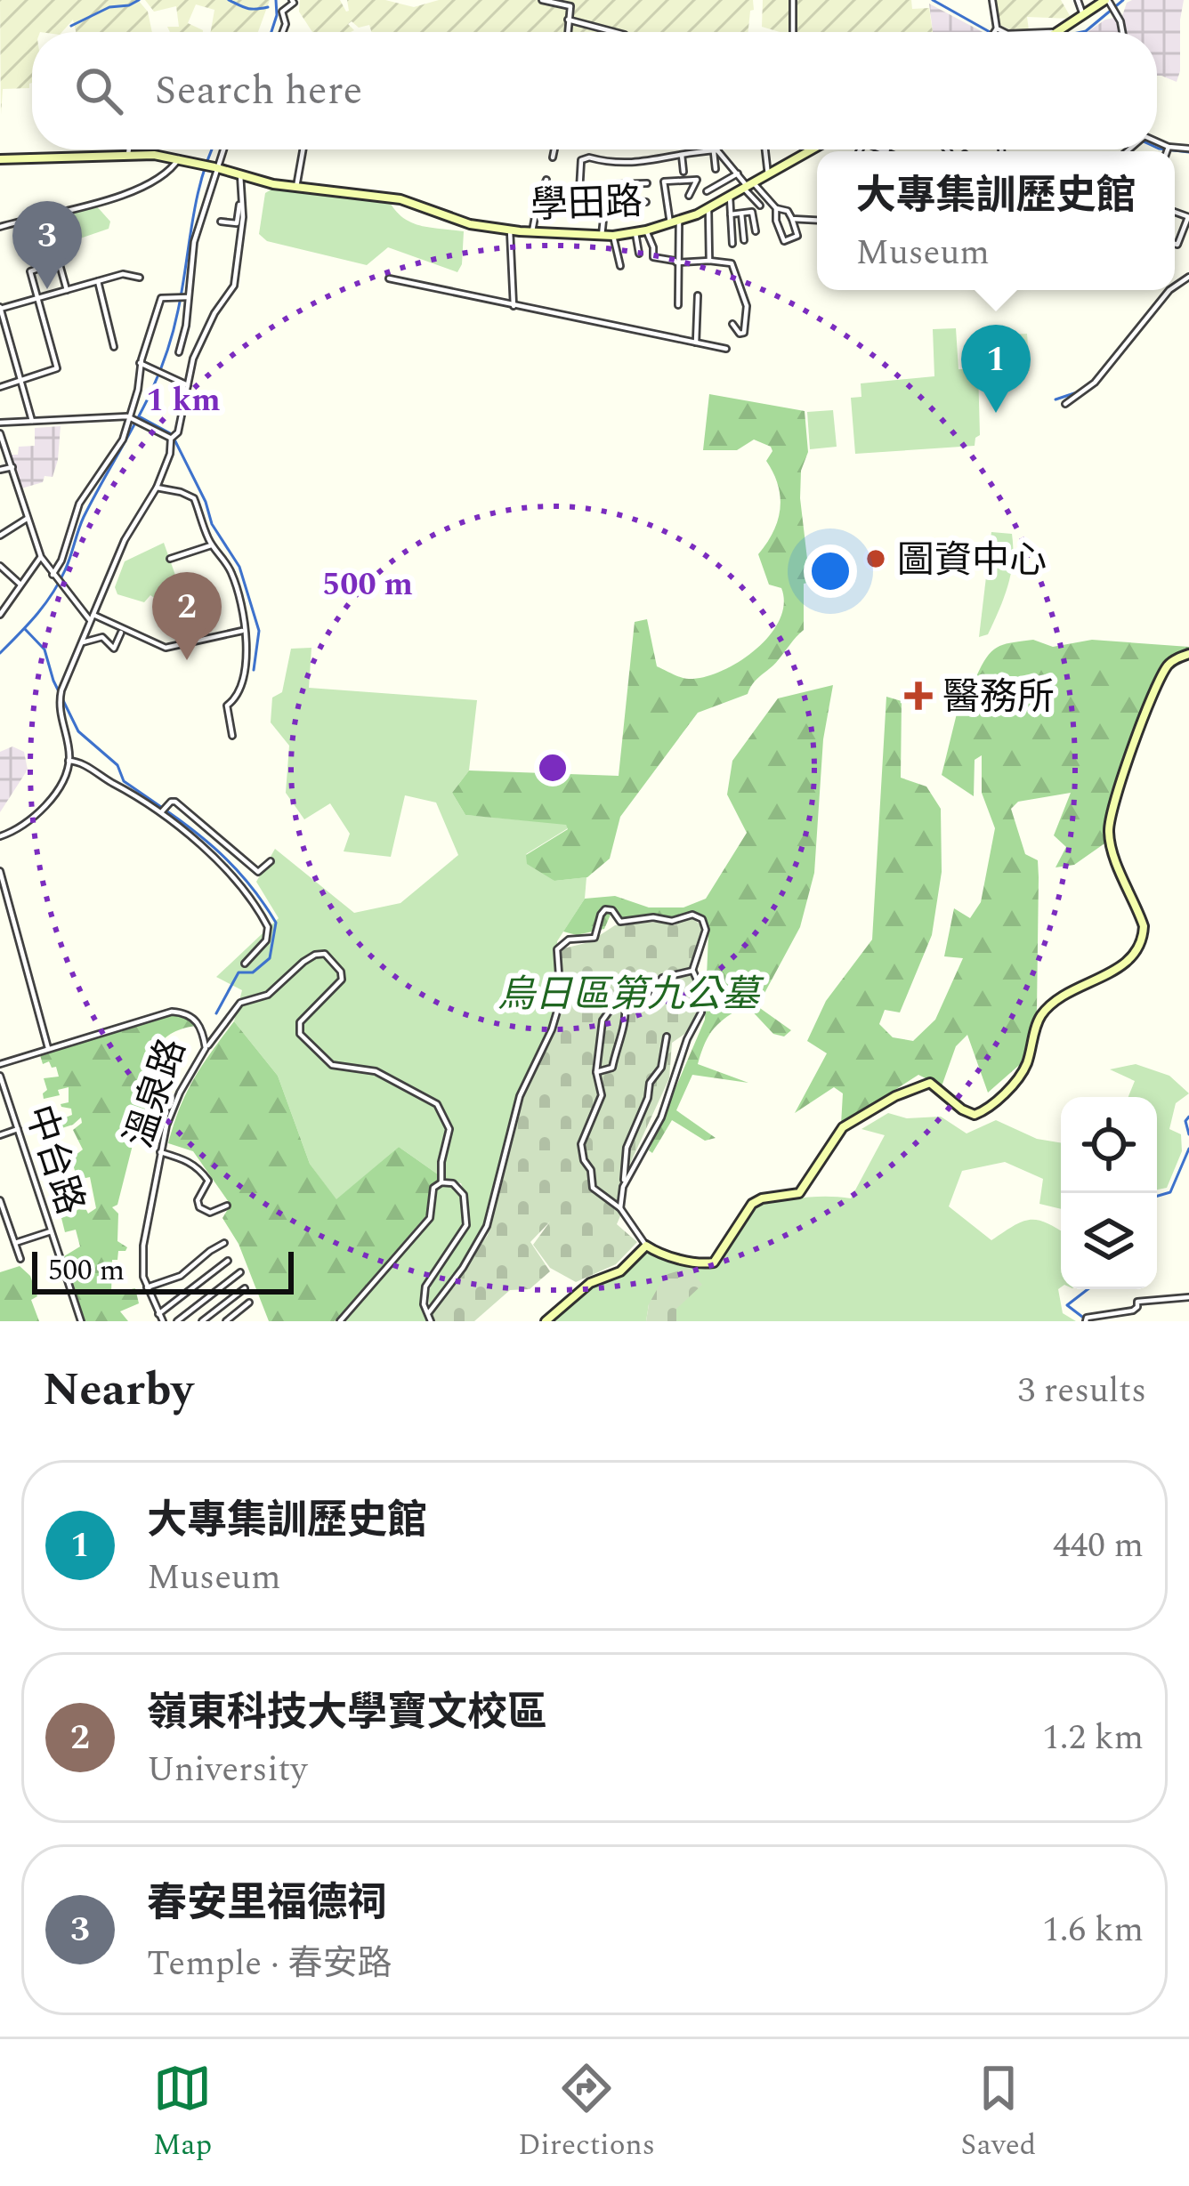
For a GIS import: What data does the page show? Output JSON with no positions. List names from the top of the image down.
{
  "streets": {
    "street": ["學田路", "溫泉路", "中台路"]
  },
  "crossings": [
    ["溫泉路", "中台路"]
  ],
  "parks": ["烏日區第九公墓"],
  "places": {
    "other": ["圖資中心"],
    "health": ["醫務所"]
  },
  "scale_bar": "500 m",
  "page": {
    "search": "Search here",
    "popup": ["大專集訓歷史館", "Museum"],
    "pins": ["3", "1", "2"],
    "scale": "500 m",
    "heading": ["Nearby", "3 results"],
    "list": [
      {
        "mark": "1",
        "name": "大專集訓歷史館",
        "note": "Museum",
        "value": "440 m"
      },
      {
        "mark": "2",
        "name": "嶺東科技大學寶文校區",
        "note": "University",
        "value": "1.2 km"
      },
      {
        "mark": "3",
        "name": "春安里福德祠",
        "note": "Temple · 春安路",
        "value": "1.6 km"
      }
    ],
    "nav": ["Map", "Directions", "Saved"]
  },
  "rings": ["1 km", "500 m"]
}
